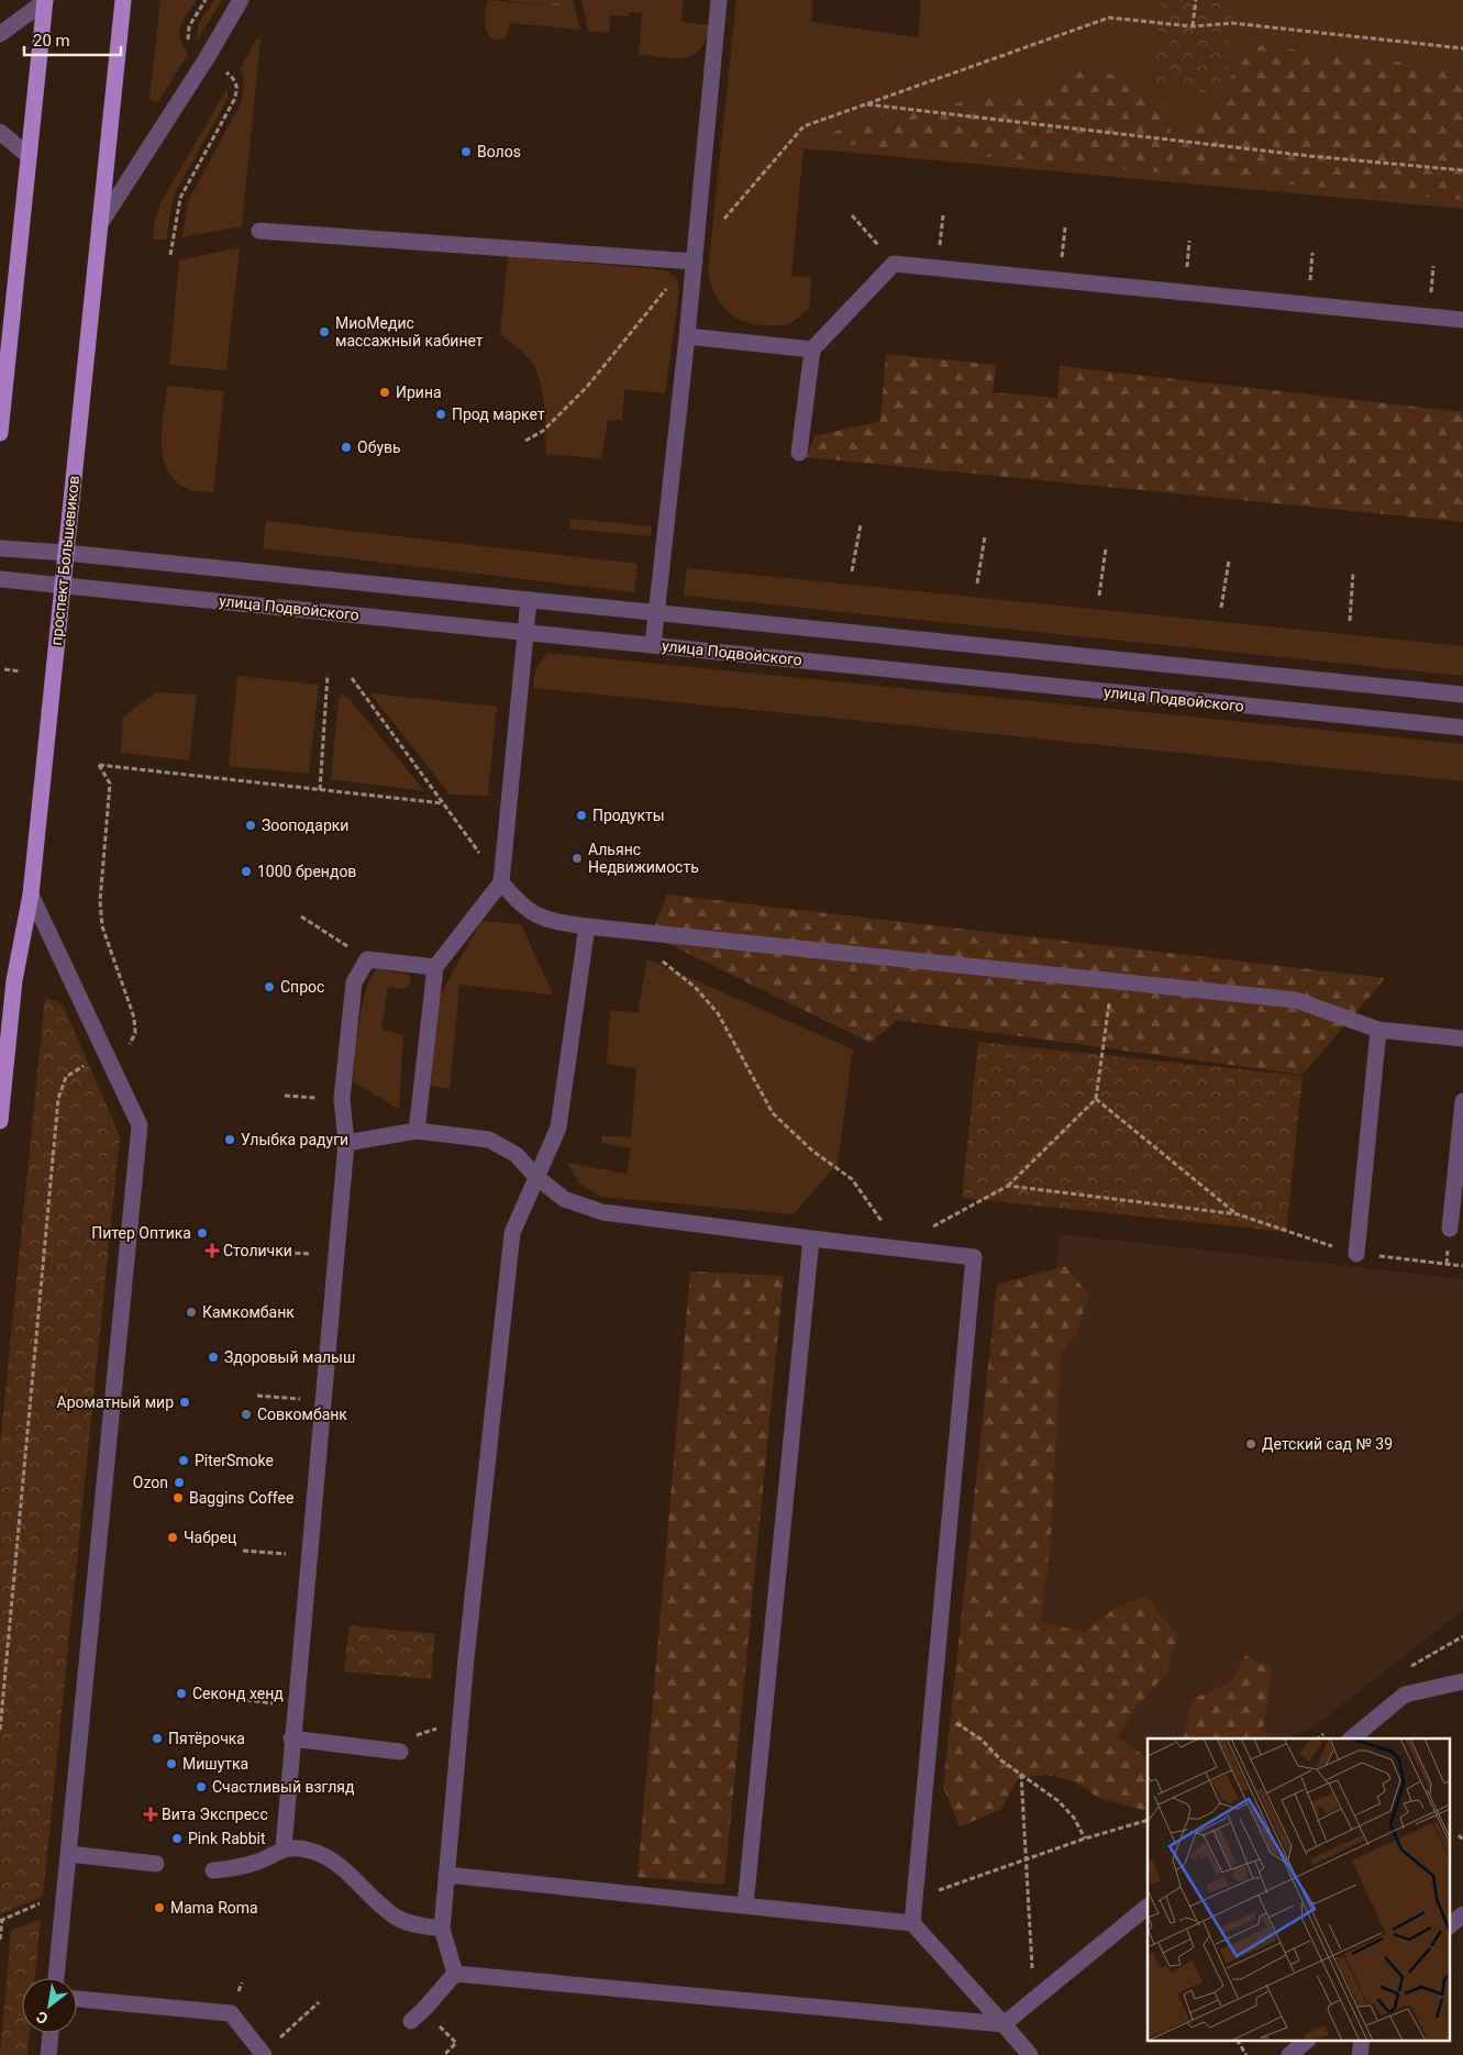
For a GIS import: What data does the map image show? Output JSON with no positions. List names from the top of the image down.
{
  "streets": {
    "main road": ["проспект Большевиков"],
    "street": ["улица Подвойского"]
  },
  "crossings": [
    ["проспект Большевиков", "улица Подвойского"]
  ],
  "places": {
    "other": [
      "Волоs",
      "МиоМедис массажный кабинет",
      "Ирина",
      "Прод маркет",
      "Обувь",
      "Продукты",
      "Зооподарки",
      "Альянс Недвижимость",
      "1000 брендов",
      "Спрос",
      "Улыбка радуги",
      "Питер Оптика",
      "Камкомбанк",
      "Здоровый малыш",
      "Ароматный мир",
      "Совкомбанк",
      "Детский сад № 39",
      "PiterSmoke",
      "Ozon",
      "Baggins Coffee",
      "Чабрец",
      "Секонд хенд",
      "Пятёрочка",
      "Мишутка",
      "Счастливый взгляд",
      "Pink Rabbit",
      "Mama Roma"
    ],
    "health": ["Столички", "Вита Экспресс"]
  },
  "scale_bar": "20 m",
  "north": "bottom left"
}
